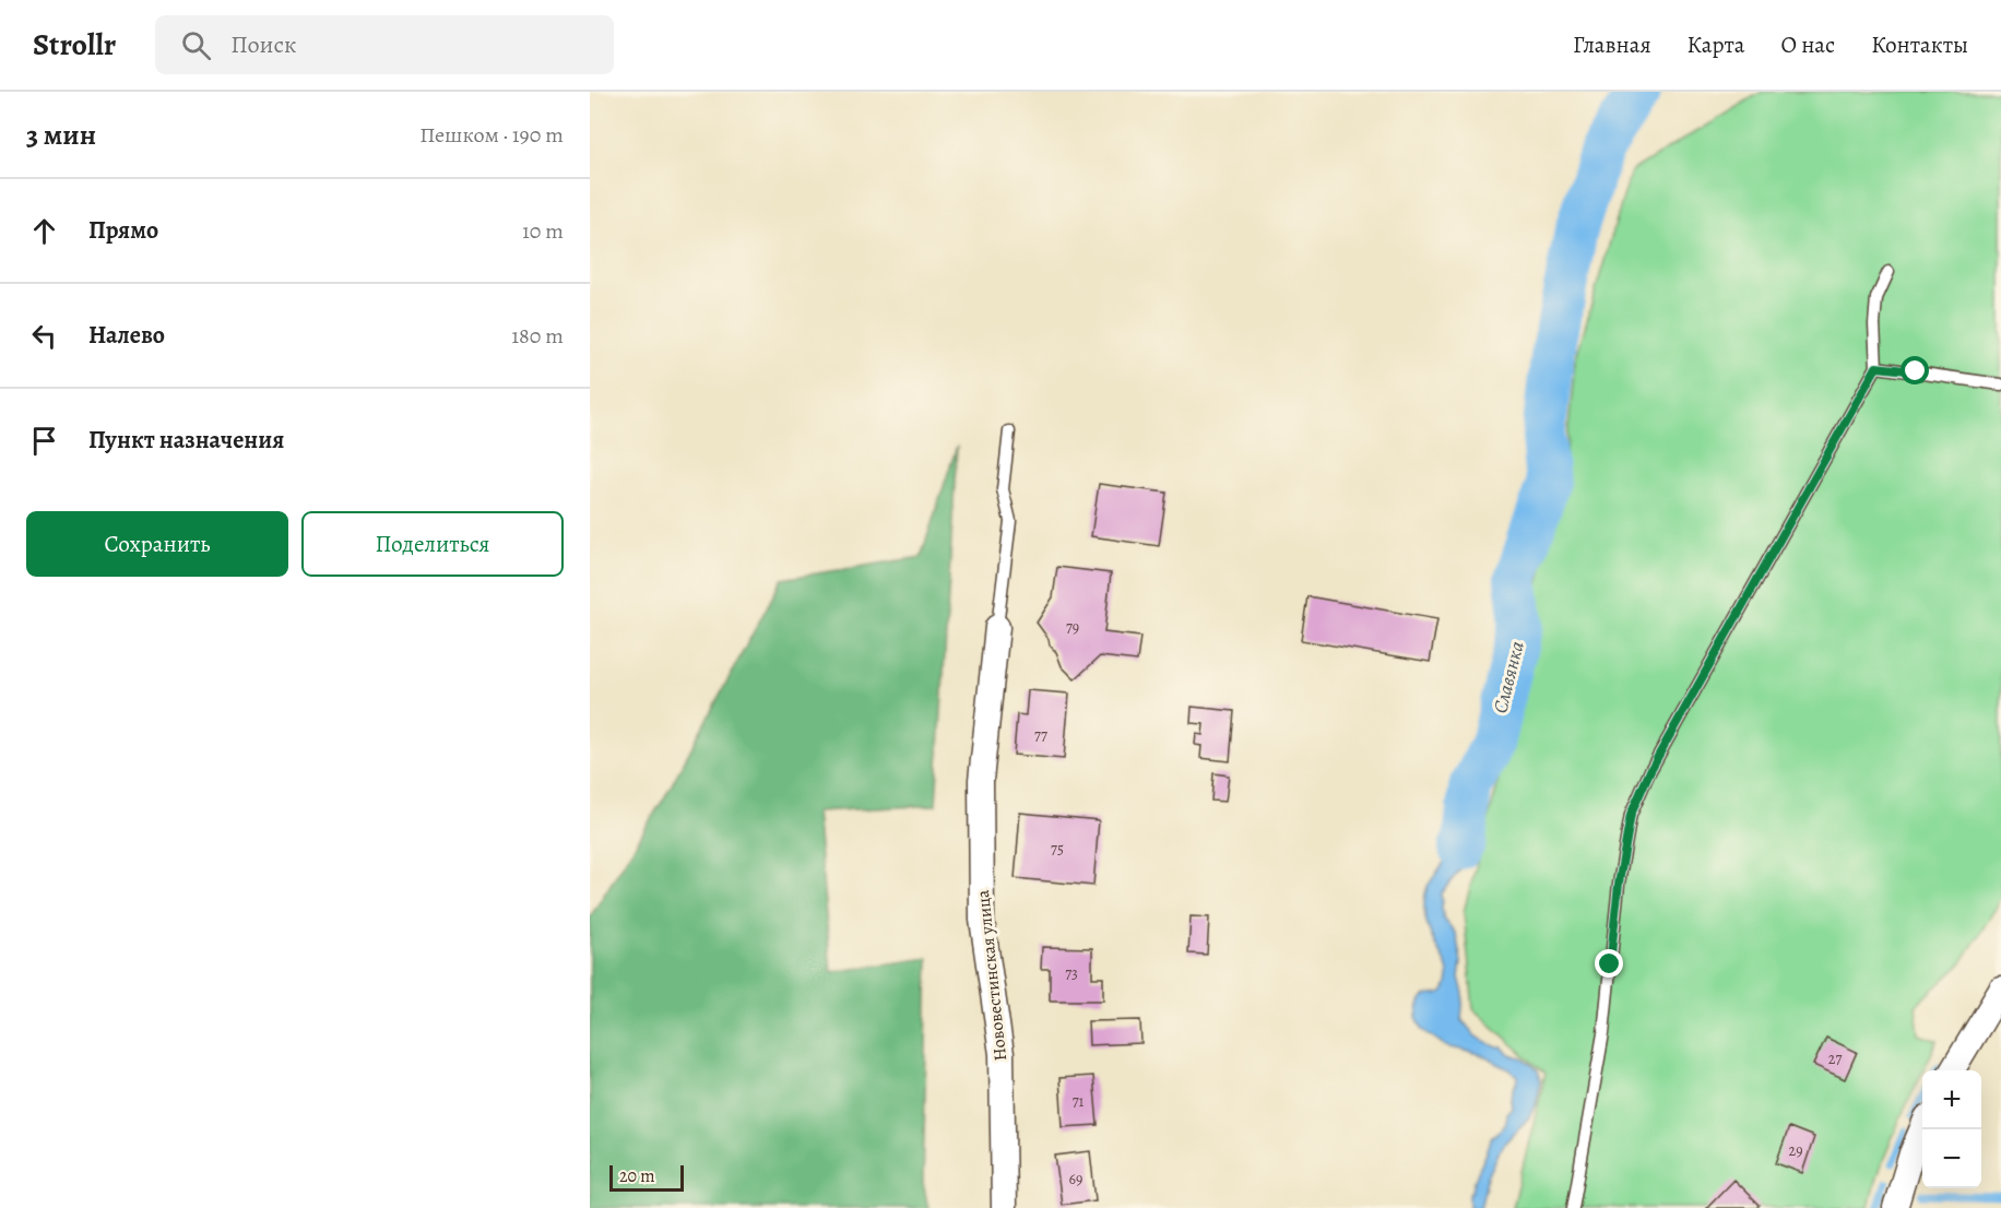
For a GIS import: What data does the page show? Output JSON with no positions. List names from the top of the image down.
{
  "streets": {
    "street": ["Нововестинская улица"]
  },
  "water": ["Славянка"],
  "house_numbers": [
    "79",
    "77",
    "75",
    "73",
    "27",
    "71",
    "29",
    "69"
  ],
  "scale_bar": "20 m",
  "page": {
    "header": "Strollr",
    "search": "Поиск",
    "nav": [
      "Главная",
      "Карта",
      "О нас",
      "Контакты"
    ],
    "heading": ["3 мин", "Пешком · 190 m"],
    "list": [
      ["Прямо", "10 m"],
      ["Налево", "180 m"],
      "Пункт назначения"
    ],
    "buttons": ["Сохранить", "Поделиться"],
    "map_buttons": ["+", "−"],
    "scale": "20 m"
  }
}
